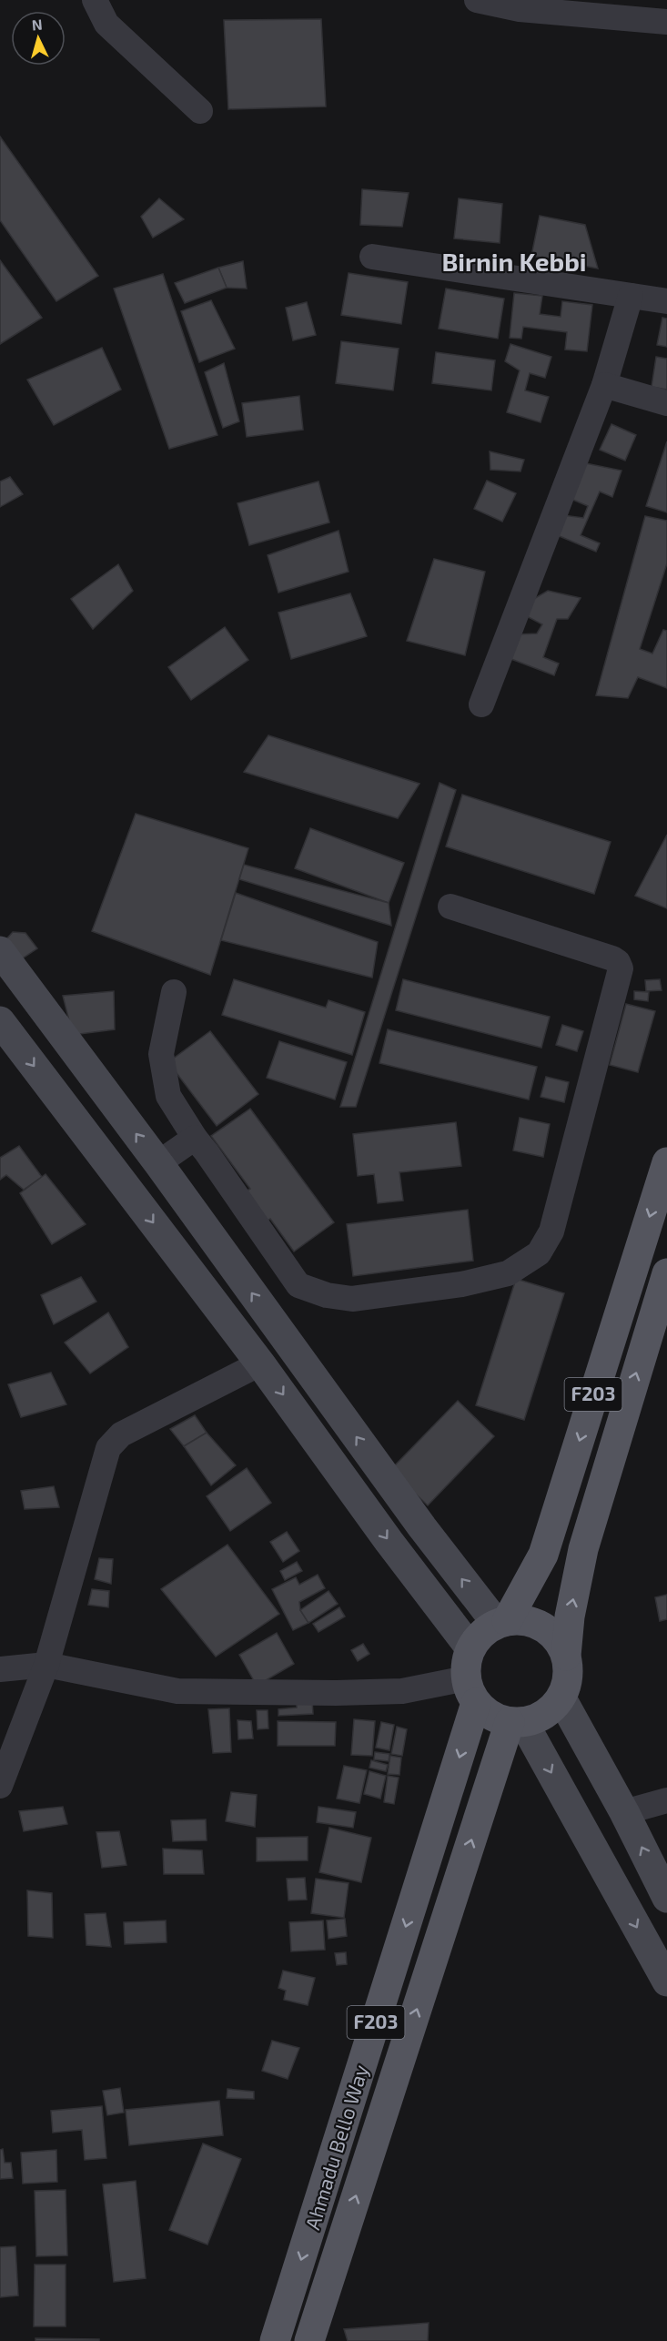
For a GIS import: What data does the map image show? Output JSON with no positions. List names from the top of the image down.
{
  "streets": {
    "main road": ["F203", "Ahmadu Bello Way"]
  },
  "crossings": [
    ["F203", "Ahmadu Bello Way"]
  ],
  "districts": ["Birnin Kebbi"],
  "north": "top"
}
